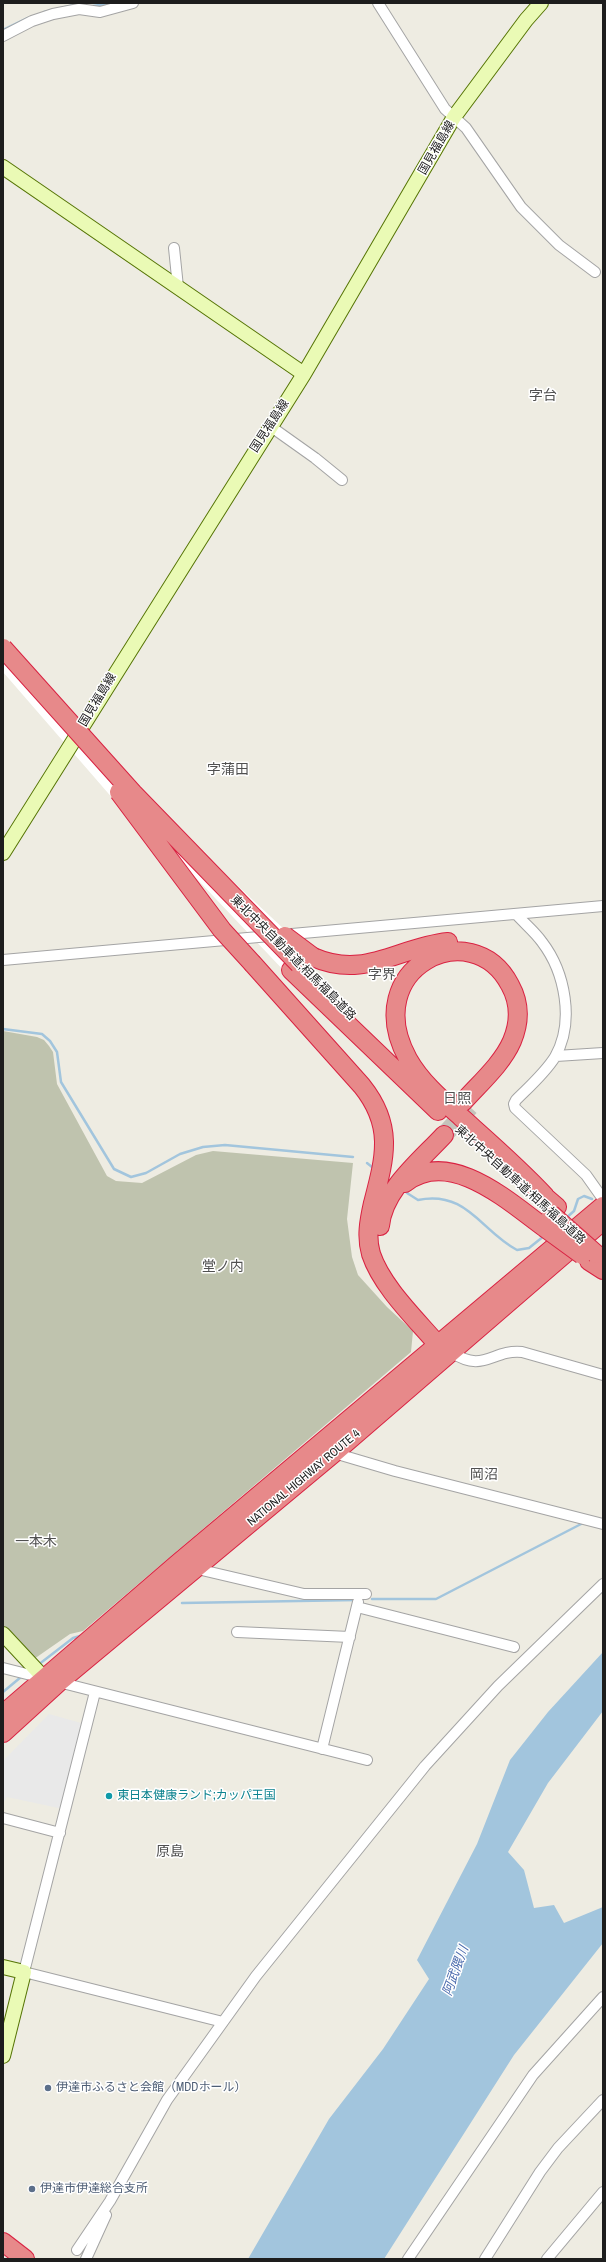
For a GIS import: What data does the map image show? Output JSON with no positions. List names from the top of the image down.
{
  "streets": {
    "highway": ["東北中央自動車道;相馬福島道路", "NATIONAL HIGHWAY ROUTE 4"],
    "main road": ["国見福島線"]
  },
  "districts": [
    "字台",
    "字蒲田",
    "字界",
    "日照",
    "堂ノ内",
    "岡沼",
    "一本木",
    "原島"
  ],
  "water": ["阿武隈川"],
  "places": ["東日本健康ランド;カッパ王国", "伊達市ふるさと会館（MDDホール）", "伊達市伊達総合支所"]
}
